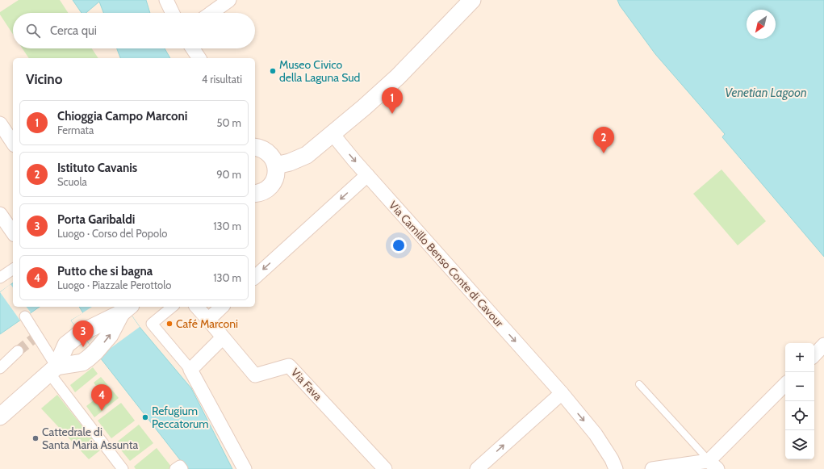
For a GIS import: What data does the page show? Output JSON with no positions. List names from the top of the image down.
{
  "streets": {
    "street": ["Via Camillo Benso Conte di Cavour", "Via Fava"]
  },
  "one_way": ["Via Camillo Benso Conte di Cavour"],
  "water": ["Venetian Lagoon"],
  "places": [
    "Museo Civico della Laguna Sud",
    "Café Marconi",
    "Refugium Peccatorum",
    "Cattedrale di Santa Maria Assunta"
  ],
  "north": "bottom left",
  "page": {
    "search": "Cerca qui",
    "heading": ["Vicino", "4 risultati"],
    "pins": [
      "1",
      "2",
      "3",
      "4"
    ],
    "list": [
      {
        "mark": "1",
        "name": "Chioggia Campo Marconi",
        "note": "Fermata",
        "value": "50 m"
      },
      {
        "mark": "2",
        "name": "Istituto Cavanis",
        "note": "Scuola",
        "value": "90 m"
      },
      {
        "mark": "3",
        "name": "Porta Garibaldi",
        "note": "Luogo · Corso del Popolo",
        "value": "130 m"
      },
      {
        "mark": "4",
        "name": "Putto che si bagna",
        "note": "Luogo · Piazzale Perottolo",
        "value": "130 m"
      }
    ],
    "map_buttons": ["+", "−"]
  }
}
